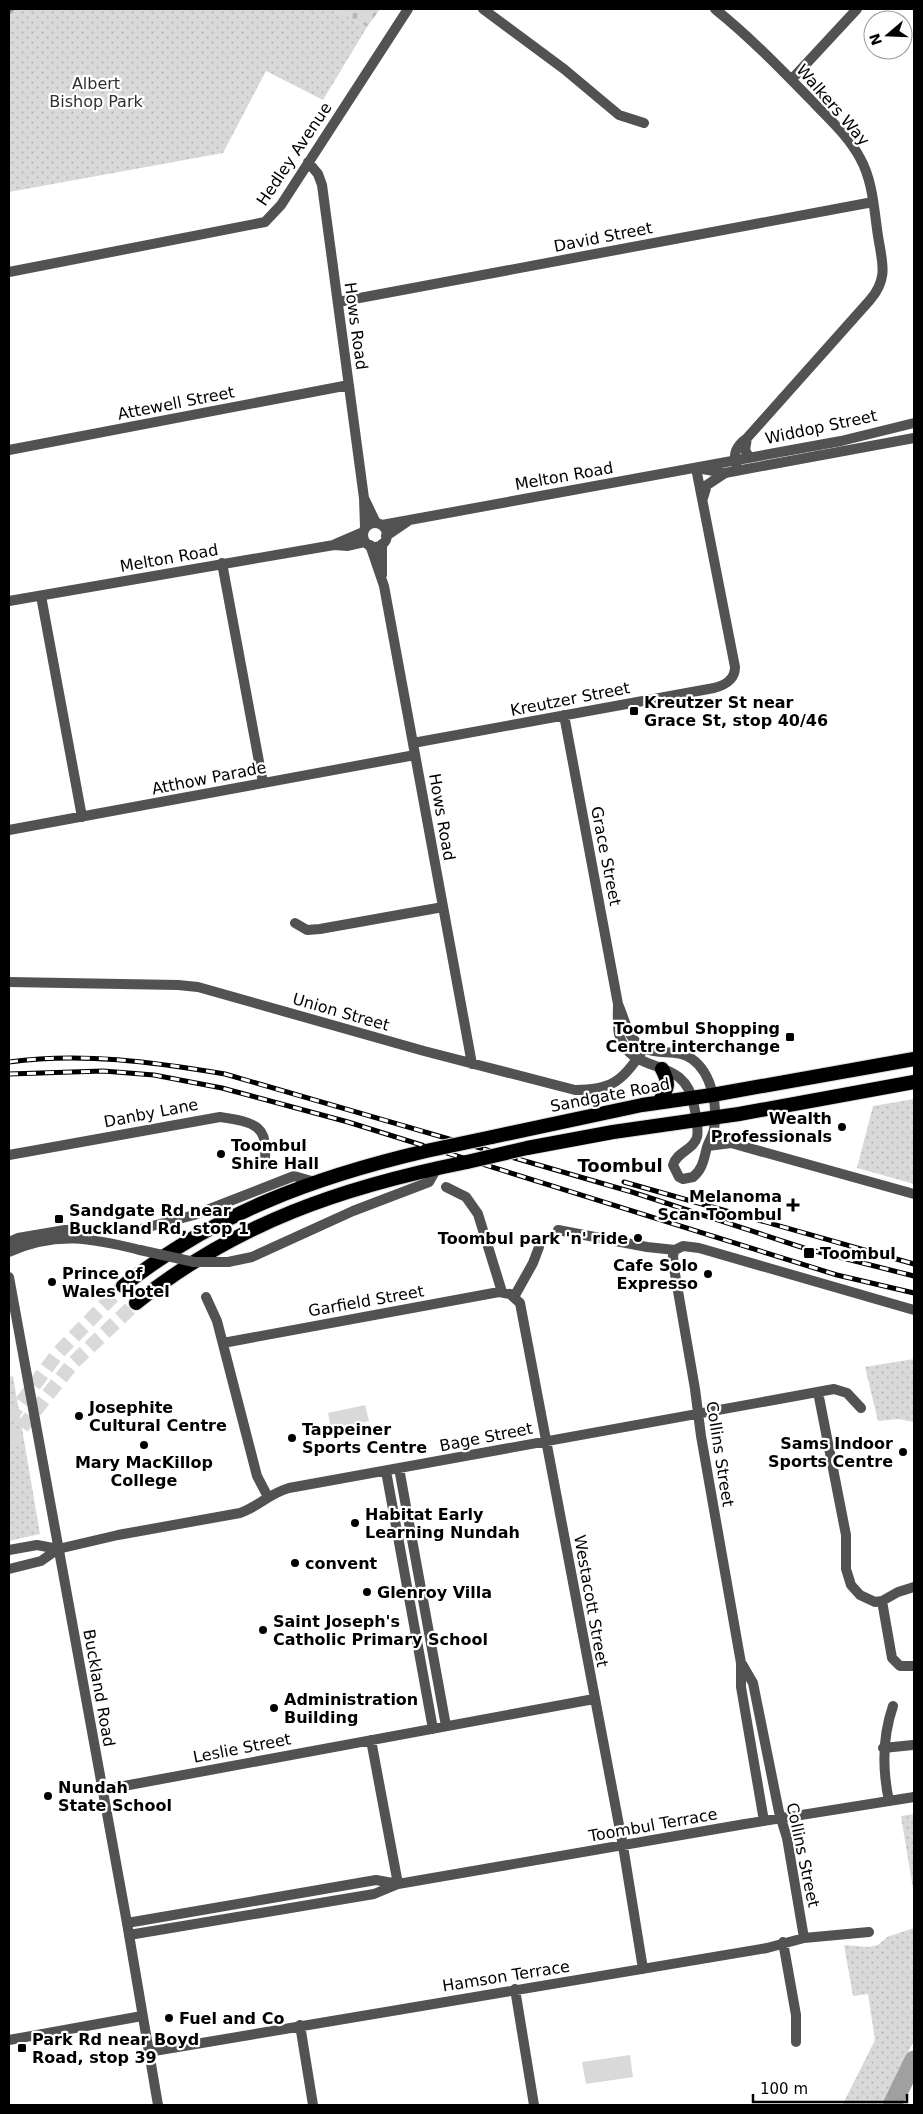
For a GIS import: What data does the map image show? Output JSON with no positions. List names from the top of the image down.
{
  "streets": {
    "highway": ["Sandgate Road"],
    "street": [
      "Walkers Way",
      "Hedley Avenue",
      "David Street",
      "Hows Road",
      "Attewell Street",
      "Widdop Street",
      "Melton Road",
      "Kreutzer Street",
      "Atthow Parade",
      "Grace Street",
      "Union Street",
      "Danby Lane",
      "Garfield Street",
      "Bage Street",
      "Collins Street",
      "Westacott Street",
      "Buckland Road",
      "Leslie Street",
      "Toombul Terrace",
      "Hamson Terrace"
    ]
  },
  "crossings": [
    ["Walkers Way", "David Street"],
    ["Walkers Way", "Widdop Street"],
    ["Walkers Way", "Melton Road"],
    ["Hedley Avenue", "Hows Road"],
    ["David Street", "Hows Road"],
    ["Hows Road", "Attewell Street"],
    ["Hows Road", "Melton Road"],
    ["Hows Road", "Kreutzer Street"],
    ["Hows Road", "Atthow Parade"],
    ["Hows Road", "Union Street"],
    ["Widdop Street", "Melton Road"],
    ["Kreutzer Street", "Grace Street"],
    ["Grace Street", "Union Street"],
    ["Grace Street", "Sandgate Road"],
    ["Garfield Street", "Westacott Street"],
    ["Bage Street", "Collins Street"],
    ["Bage Street", "Westacott Street"],
    ["Bage Street", "Buckland Road"],
    ["Collins Street", "Toombul Terrace"],
    ["Collins Street", "Hamson Terrace"],
    ["Westacott Street", "Leslie Street"],
    ["Westacott Street", "Toombul Terrace"],
    ["Westacott Street", "Hamson Terrace"],
    ["Buckland Road", "Leslie Street"],
    ["Buckland Road", "Toombul Terrace"],
    ["Buckland Road", "Hamson Terrace"]
  ],
  "districts": ["Toombul"],
  "parks": ["Albert Bishop Park"],
  "places": {
    "transit": [
      "Kreutzer St near Grace St, stop 40/46",
      "Toombul Shopping Centre interchange",
      "Sandgate Rd near Buckland Rd, stop 1",
      "Toombul",
      "Park Rd near Boyd Road, stop 39"
    ],
    "other": [
      "Wealth Professionals",
      "Toombul Shire Hall",
      "Toombul park 'n' ride",
      "Cafe Solo Expresso",
      "Prince of Wales Hotel",
      "Josephite Cultural Centre",
      "Tappeiner Sports Centre",
      "Mary MacKillop College",
      "Sams Indoor Sports Centre",
      "Habitat Early Learning Nundah",
      "convent",
      "Glenroy Villa",
      "Saint Joseph's Catholic Primary School",
      "Administration Building",
      "Nundah State School",
      "Fuel and Co"
    ],
    "health": ["Melanoma Scan Toombul"]
  },
  "scale_bar": "100 m",
  "north": "left"
}
